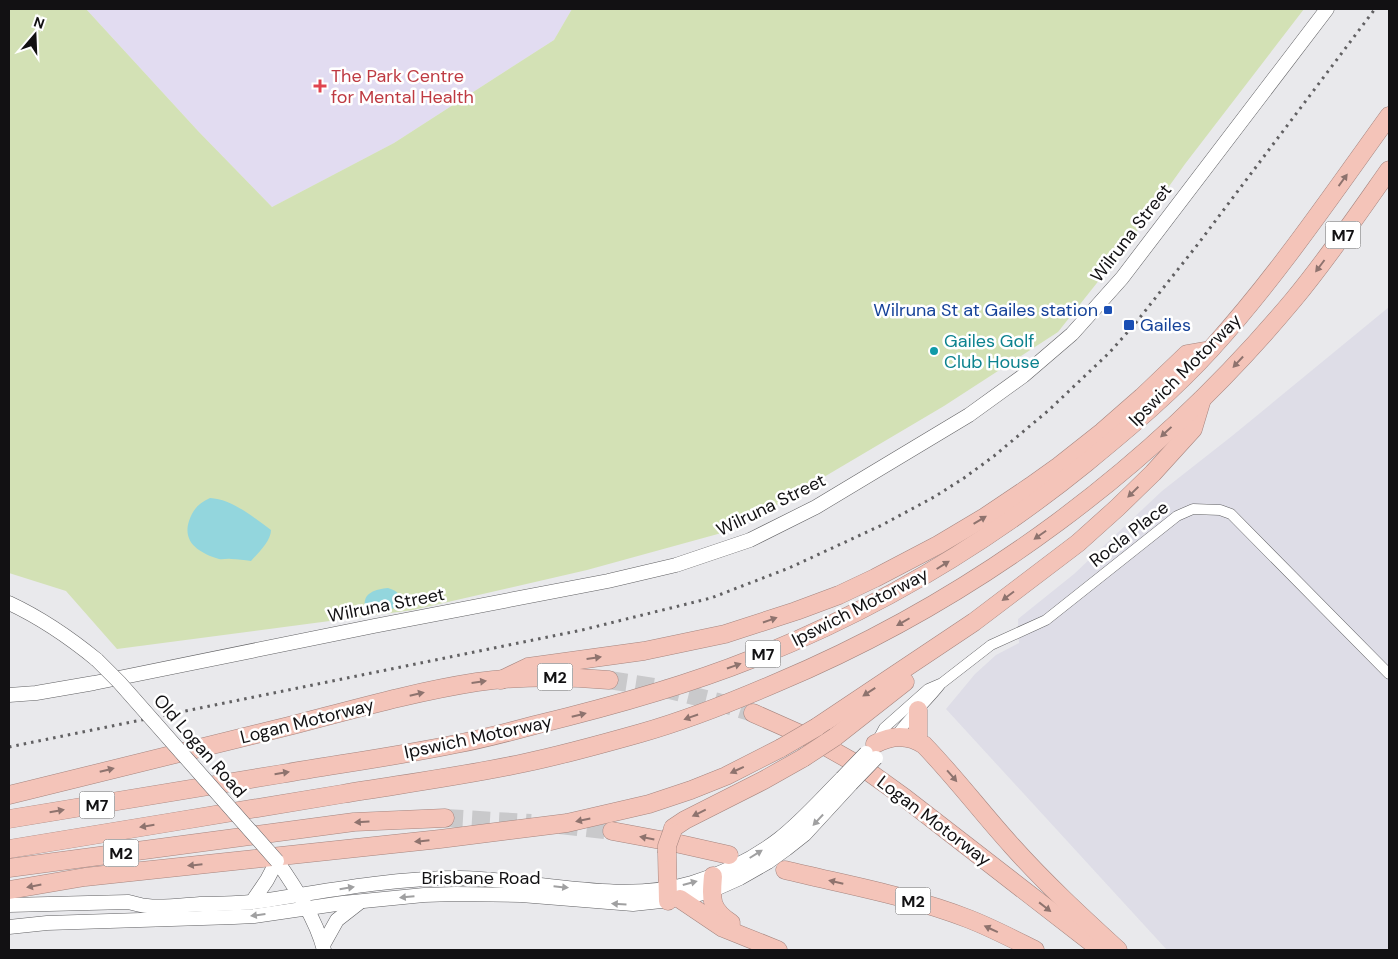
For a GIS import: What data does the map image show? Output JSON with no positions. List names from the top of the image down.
{
  "streets": {
    "highway": [
      "M7",
      "Ipswich Motorway",
      "M2",
      "Logan Motorway"
    ],
    "main road": ["Wilruna Street", "Old Logan Road", "Brisbane Road"],
    "street": ["Rocla Place"]
  },
  "crossings": [
    ["Rocla Place", "Brisbane Road"],
    ["Old Logan Road", "Brisbane Road"]
  ],
  "places": {
    "health": ["The Park Centre for Mental Health"],
    "transit": ["Wilruna St at Gailes station", "Gailes"],
    "other": ["Gailes Golf Club House"]
  },
  "north": "top"
}
